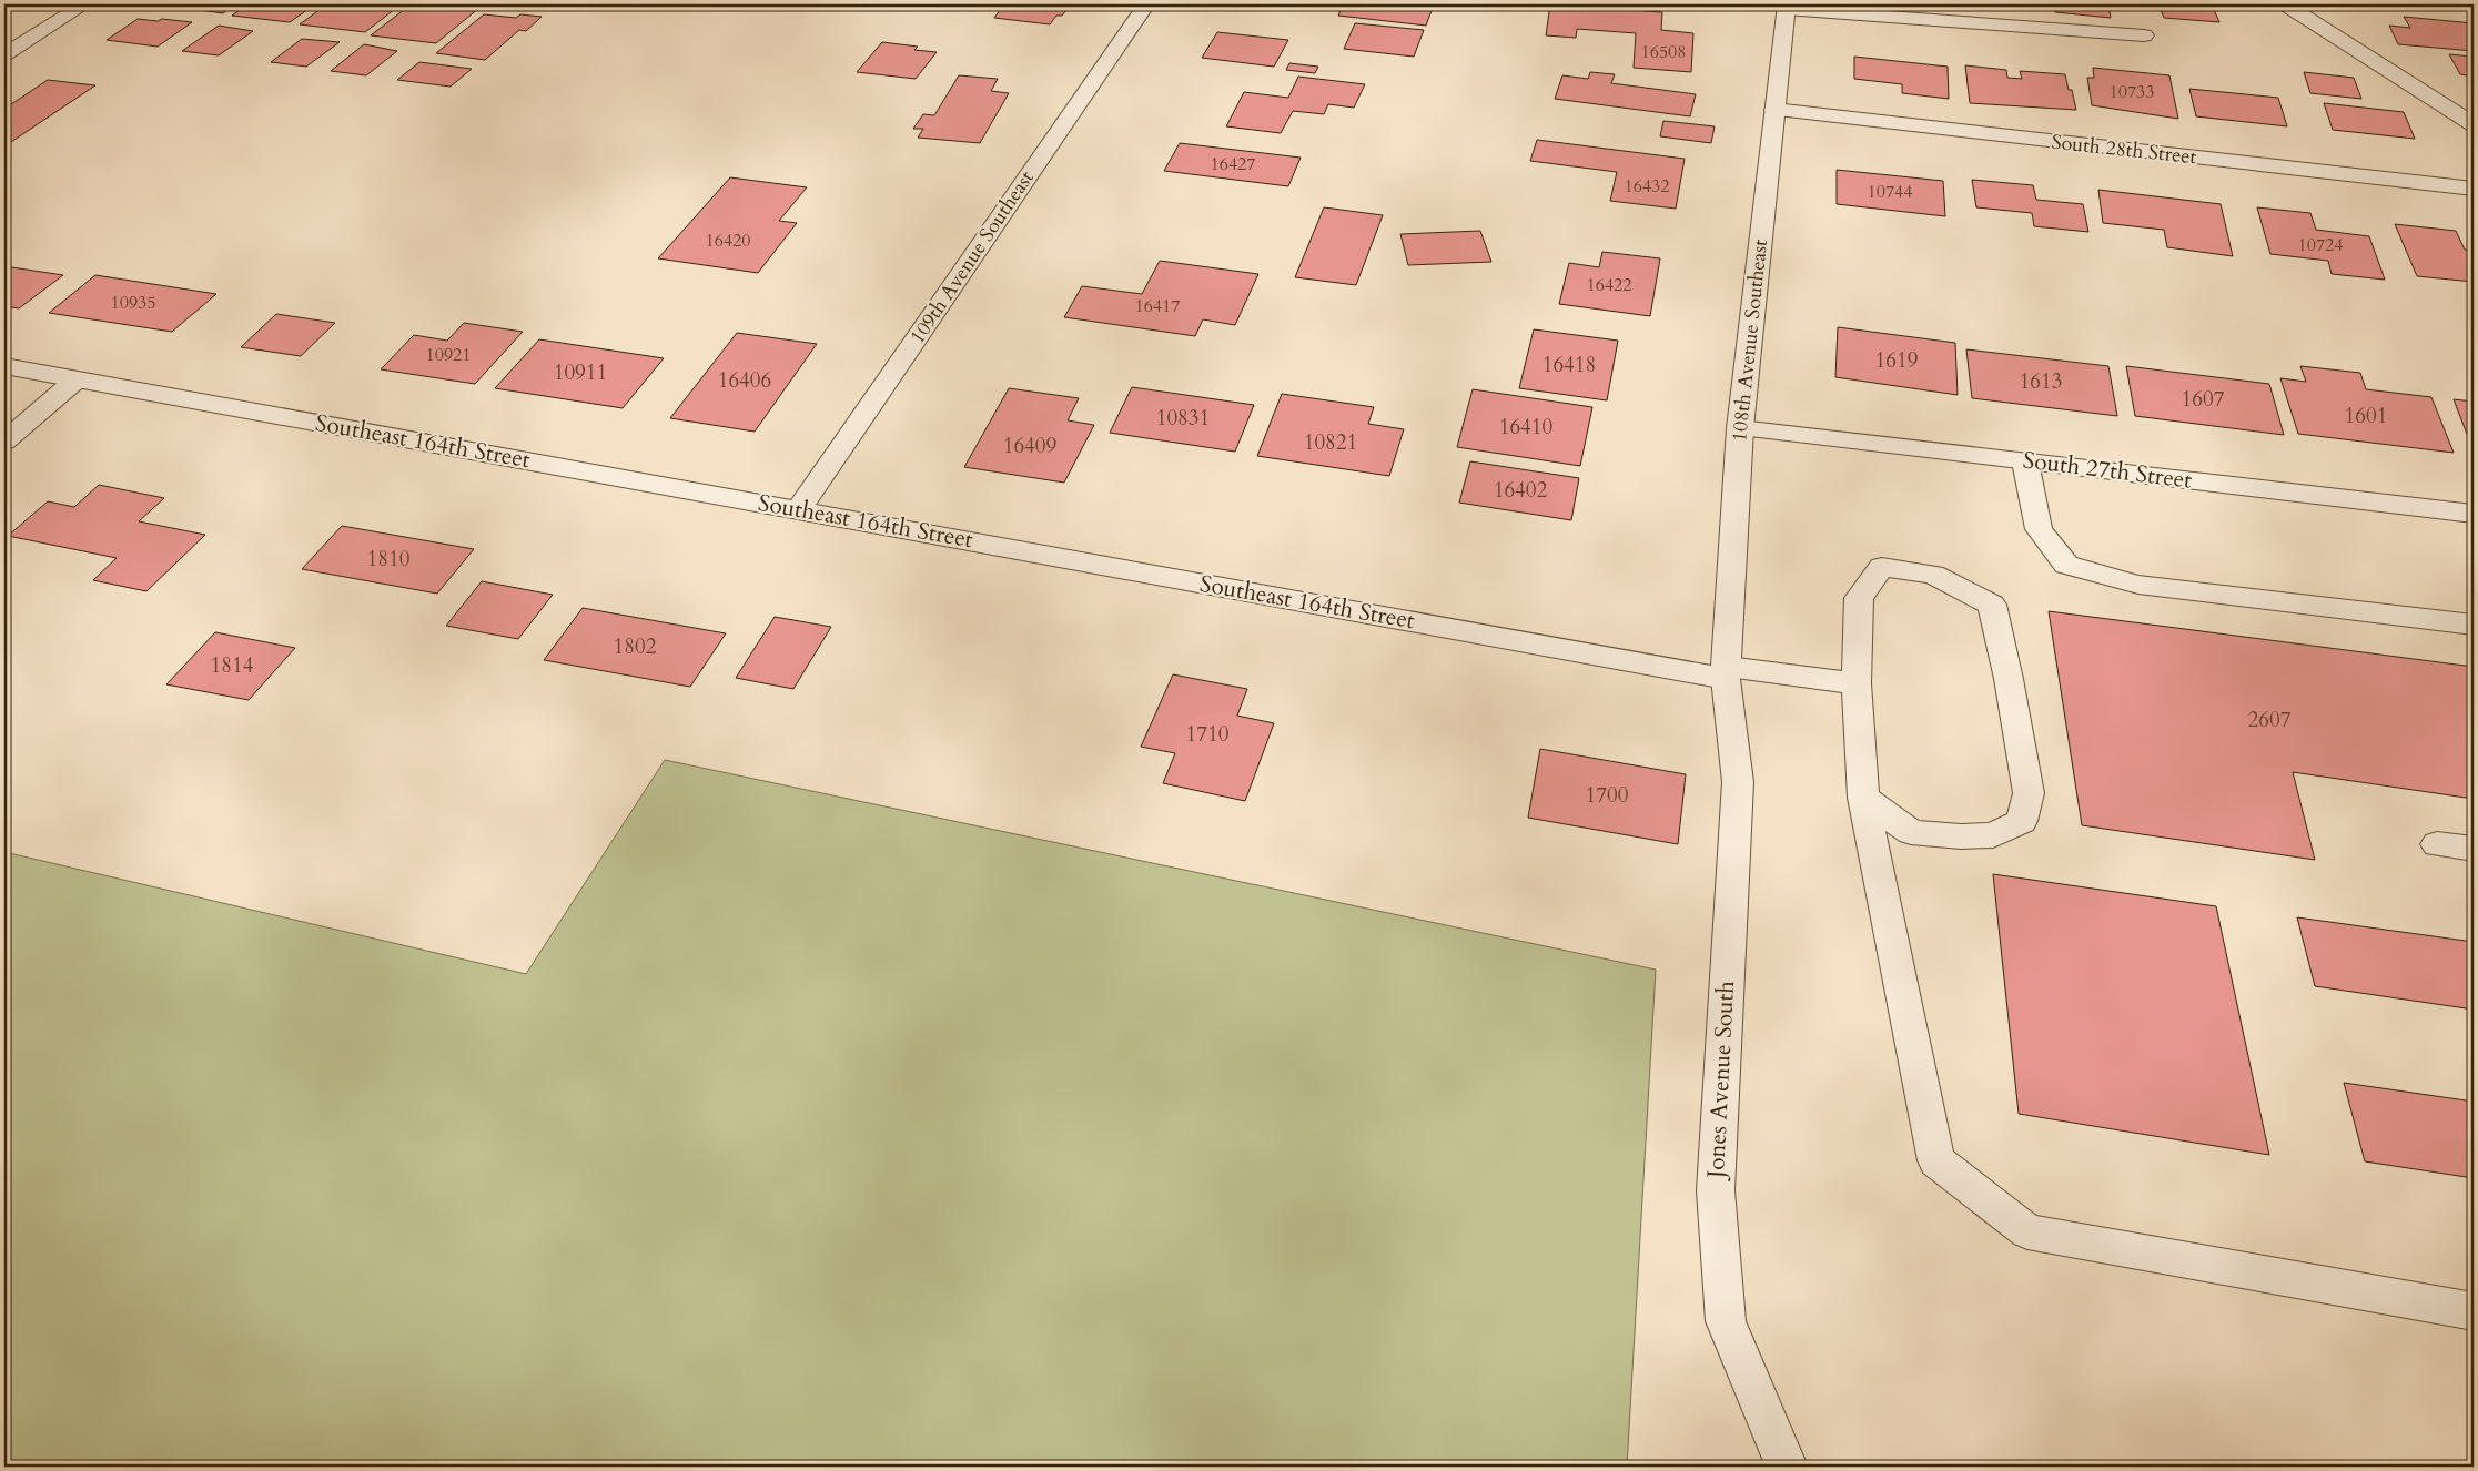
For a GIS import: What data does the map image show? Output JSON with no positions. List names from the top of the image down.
{
  "streets": {
    "street": [
      "South 28th Street",
      "109th Avenue Southeast",
      "108th Avenue Southeast",
      "Southeast 164th Street",
      "South 27th Street",
      "Jones Avenue South"
    ]
  },
  "crossings": [
    ["South 28th Street", "108th Avenue Southeast"],
    ["109th Avenue Southeast", "Southeast 164th Street"],
    ["108th Avenue Southeast", "Southeast 164th Street"],
    ["108th Avenue Southeast", "South 27th Street"],
    ["108th Avenue Southeast", "Jones Avenue South"],
    ["Southeast 164th Street", "Jones Avenue South"]
  ],
  "house_numbers": [
    "16508",
    "10733",
    "16427",
    "16432",
    "10744",
    "16420",
    "10724",
    "16422",
    "10935",
    "16417",
    "10921",
    "1619",
    "16418",
    "10911",
    "16406",
    "1613",
    "1607",
    "1601",
    "10831",
    "16410",
    "10821",
    "16409",
    "16402",
    "1810",
    "1802",
    "1814",
    "2607",
    "1710",
    "1700"
  ]
}
